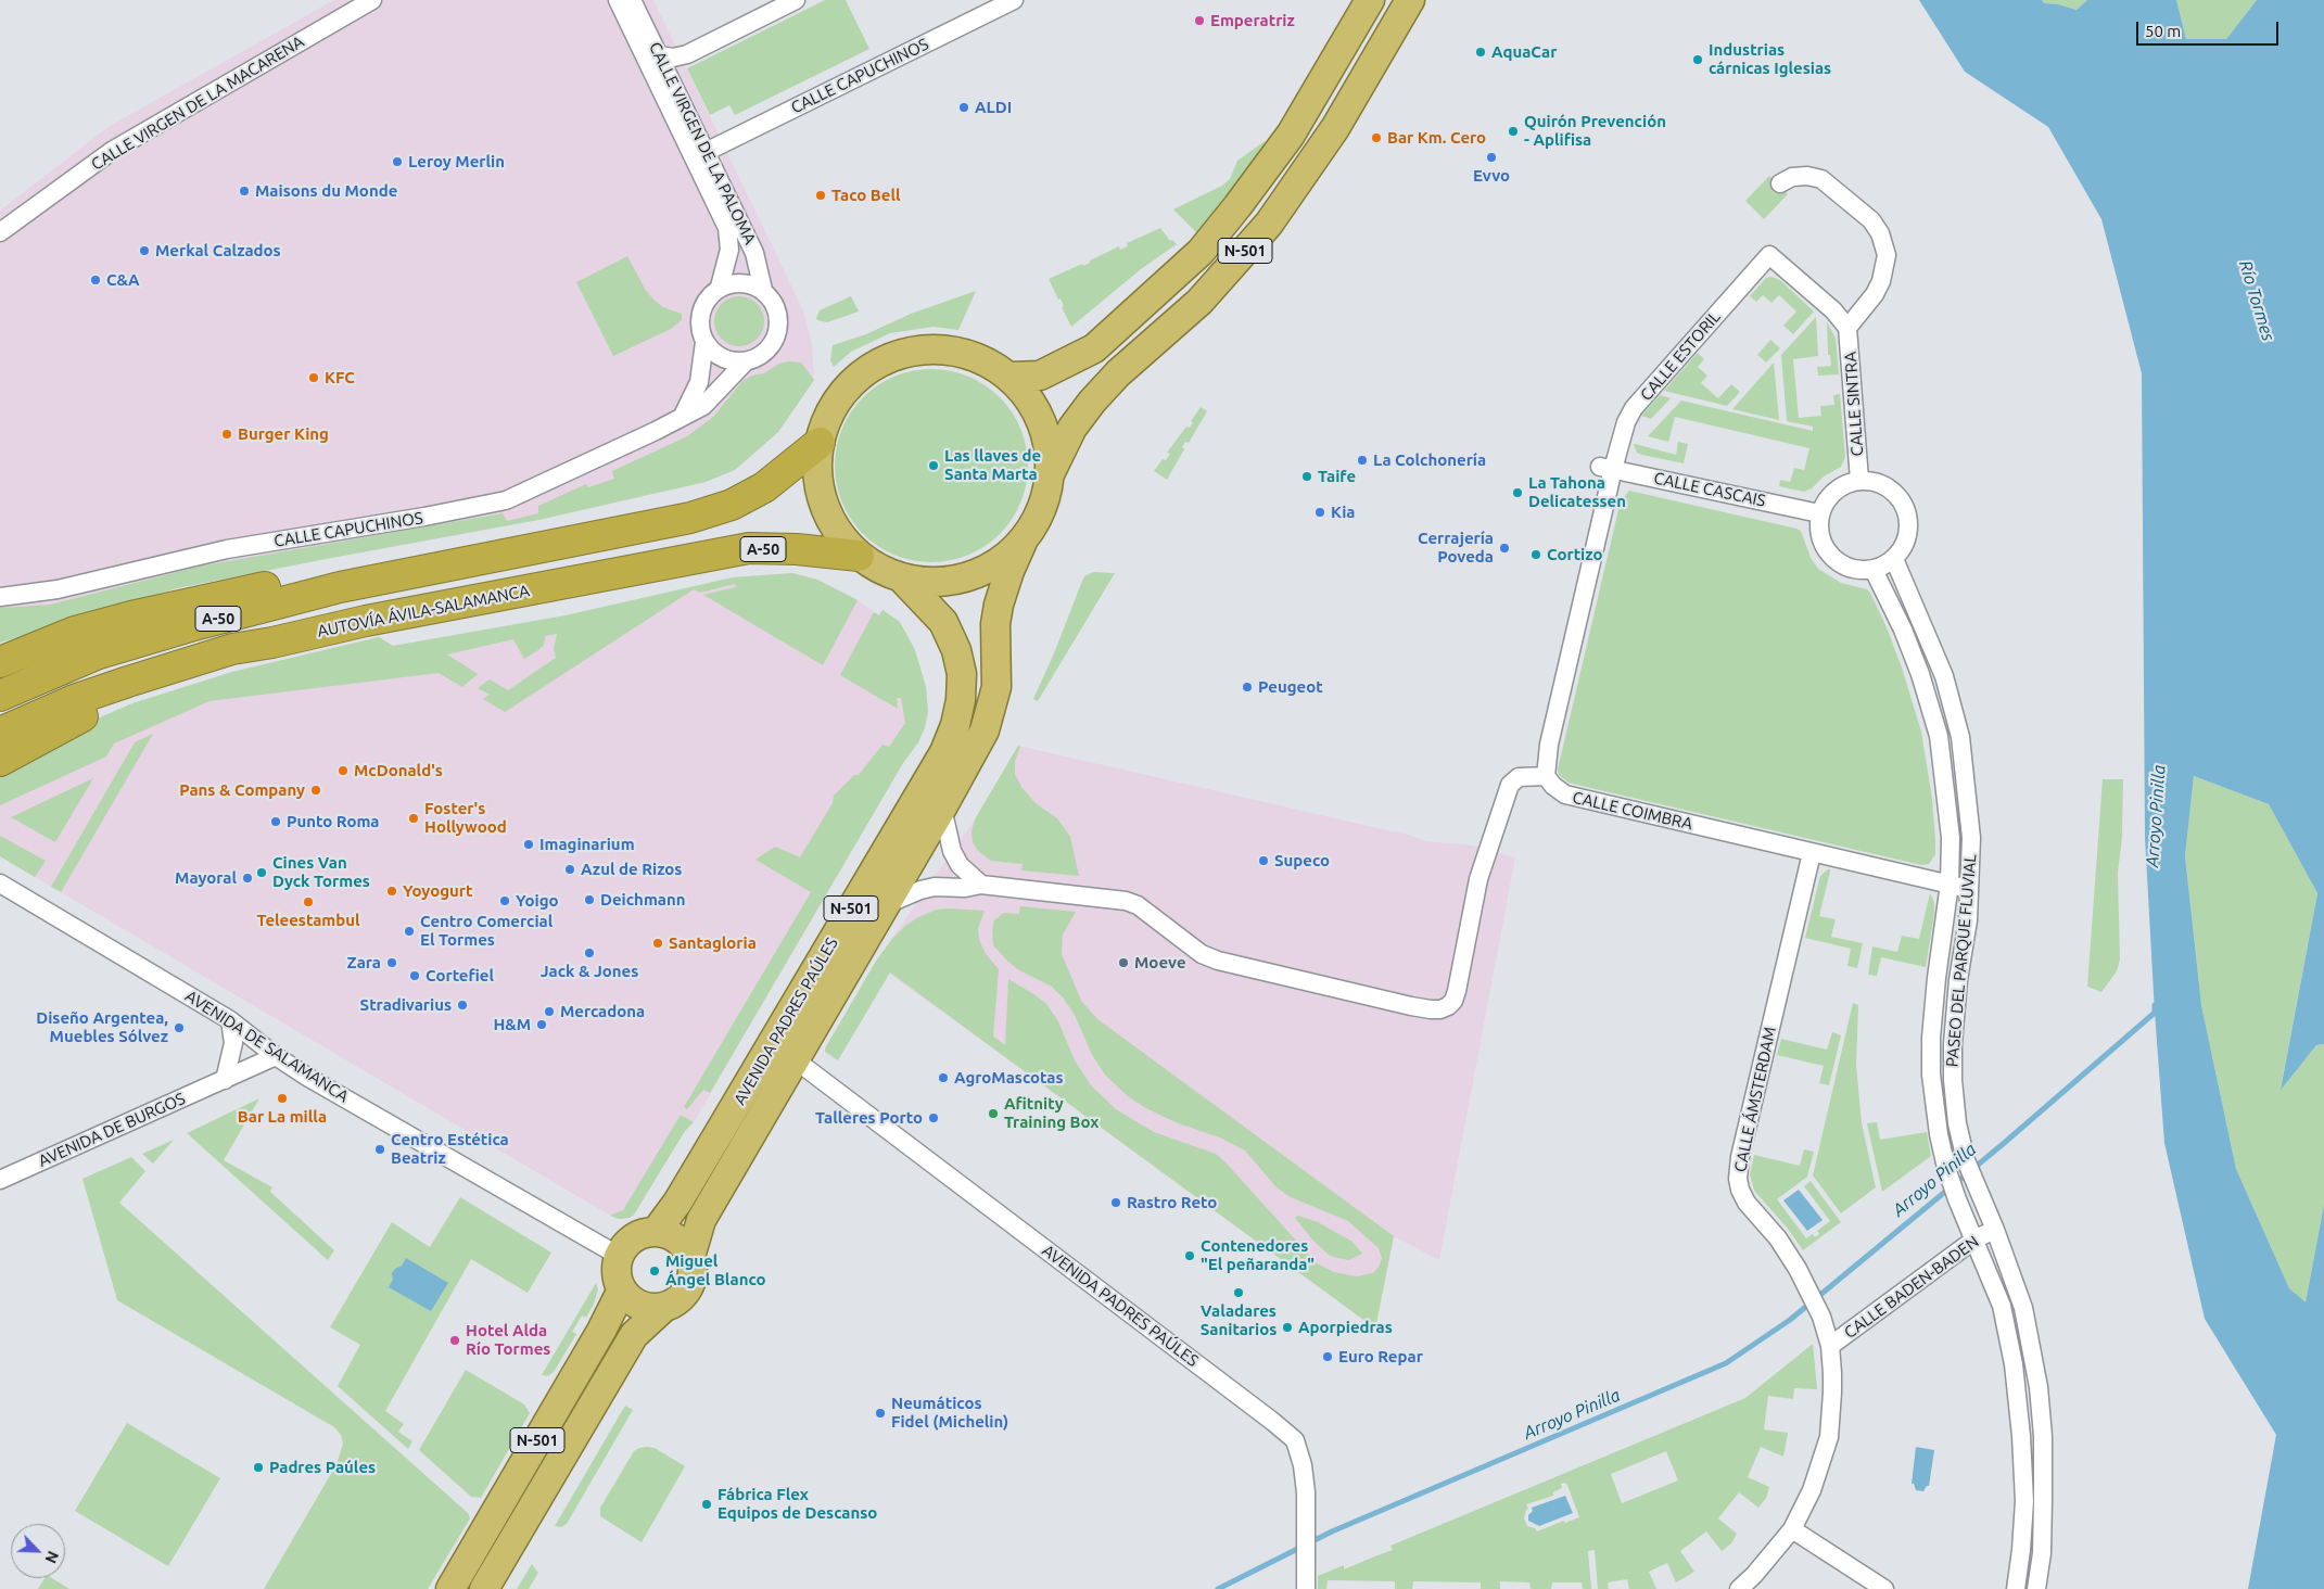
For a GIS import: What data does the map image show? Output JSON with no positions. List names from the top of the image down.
{
  "streets": {
    "highway": [
      "N-501",
      "A-50",
      "AUTOVÍA ÁVILA-SALAMANCA",
      "AVENIDA PADRES PAÚLES"
    ],
    "street": [
      "CALLE CAPUCHINOS",
      "CALLE VIRGEN DE LA MACARENA",
      "CALLE VIRGEN DE LA PALOMA",
      "CALLE ESTORIL",
      "CALLE SINTRA",
      "CALLE CASCAIS",
      "CALLE COIMBRA",
      "PASEO DEL PARQUE FLUVIAL",
      "AVENIDA DE SALAMANCA",
      "CALLE ÁMSTERDAM",
      "AVENIDA DE BURGOS",
      "CALLE BADEN-BADEN"
    ]
  },
  "crossings": [
    ["CALLE CAPUCHINOS", "CALLE VIRGEN DE LA PALOMA"],
    ["N-501", "AVENIDA PADRES PAÚLES"],
    ["N-501", "AVENIDA DE SALAMANCA"],
    ["CALLE ESTORIL", "CALLE SINTRA"],
    ["CALLE ESTORIL", "CALLE CASCAIS"],
    ["CALLE SINTRA", "CALLE CASCAIS"],
    ["CALLE SINTRA", "PASEO DEL PARQUE FLUVIAL"],
    ["CALLE CASCAIS", "PASEO DEL PARQUE FLUVIAL"],
    ["CALLE COIMBRA", "PASEO DEL PARQUE FLUVIAL"],
    ["CALLE COIMBRA", "CALLE ÁMSTERDAM"],
    ["PASEO DEL PARQUE FLUVIAL", "CALLE BADEN-BADEN"],
    ["AVENIDA PADRES PAÚLES", "AVENIDA DE SALAMANCA"],
    ["AVENIDA DE SALAMANCA", "AVENIDA DE BURGOS"],
    ["CALLE ÁMSTERDAM", "CALLE BADEN-BADEN"]
  ],
  "water": ["Río Tormes", "Arroyo Pinilla"],
  "places": [
    "Emperatriz",
    "AquaCar",
    "Industrias cárnicas Iglesias",
    "ALDI",
    "Quirón Prevención - Aplifisa",
    "Bar Km. Cero",
    "Evvo",
    "Leroy Merlin",
    "Maisons du Monde",
    "Taco Bell",
    "Merkal Calzados",
    "C&A",
    "KFC",
    "Burger King",
    "La Colchonería",
    "Las llaves de Santa Marta",
    "Taife",
    "La Tahona Delicatessen",
    "Kia",
    "Cerrajería Poveda",
    "Cortizo",
    "Peugeot",
    "McDonald's",
    "Pans & Company",
    "Foster's Hollywood",
    "Punto Roma",
    "Imaginarium",
    "Supeco",
    "Azul de Rizos",
    "Cines Van Dyck Tormes",
    "Mayoral",
    "Yoyogurt",
    "Deichmann",
    "Yoigo",
    "Teleestambul",
    "Centro Comercial El Tormes",
    "Santagloria",
    "Jack & Jones",
    "Zara",
    "Moeve",
    "Cortefiel",
    "Stradivarius",
    "Mercadona",
    "H&M",
    "Diseño Argentea, Muebles Sólvez",
    "AgroMascotas",
    "Bar La milla",
    "Afitnity Training Box",
    "Talleres Porto",
    "Centro Estética Beatriz",
    "Rastro Reto",
    "Contenedores \"El peñaranda\"",
    "Miguel Ángel Blanco",
    "Valadares Sanitarios",
    "Aporpiedras",
    "Hotel Alda Río Tormes",
    "Euro Repar",
    "Neumáticos Fidel (Michelin)",
    "Padres Paúles",
    "Fábrica Flex Equipos de Descanso"
  ],
  "scale_bar": "50 m",
  "north": "bottom right"
}
